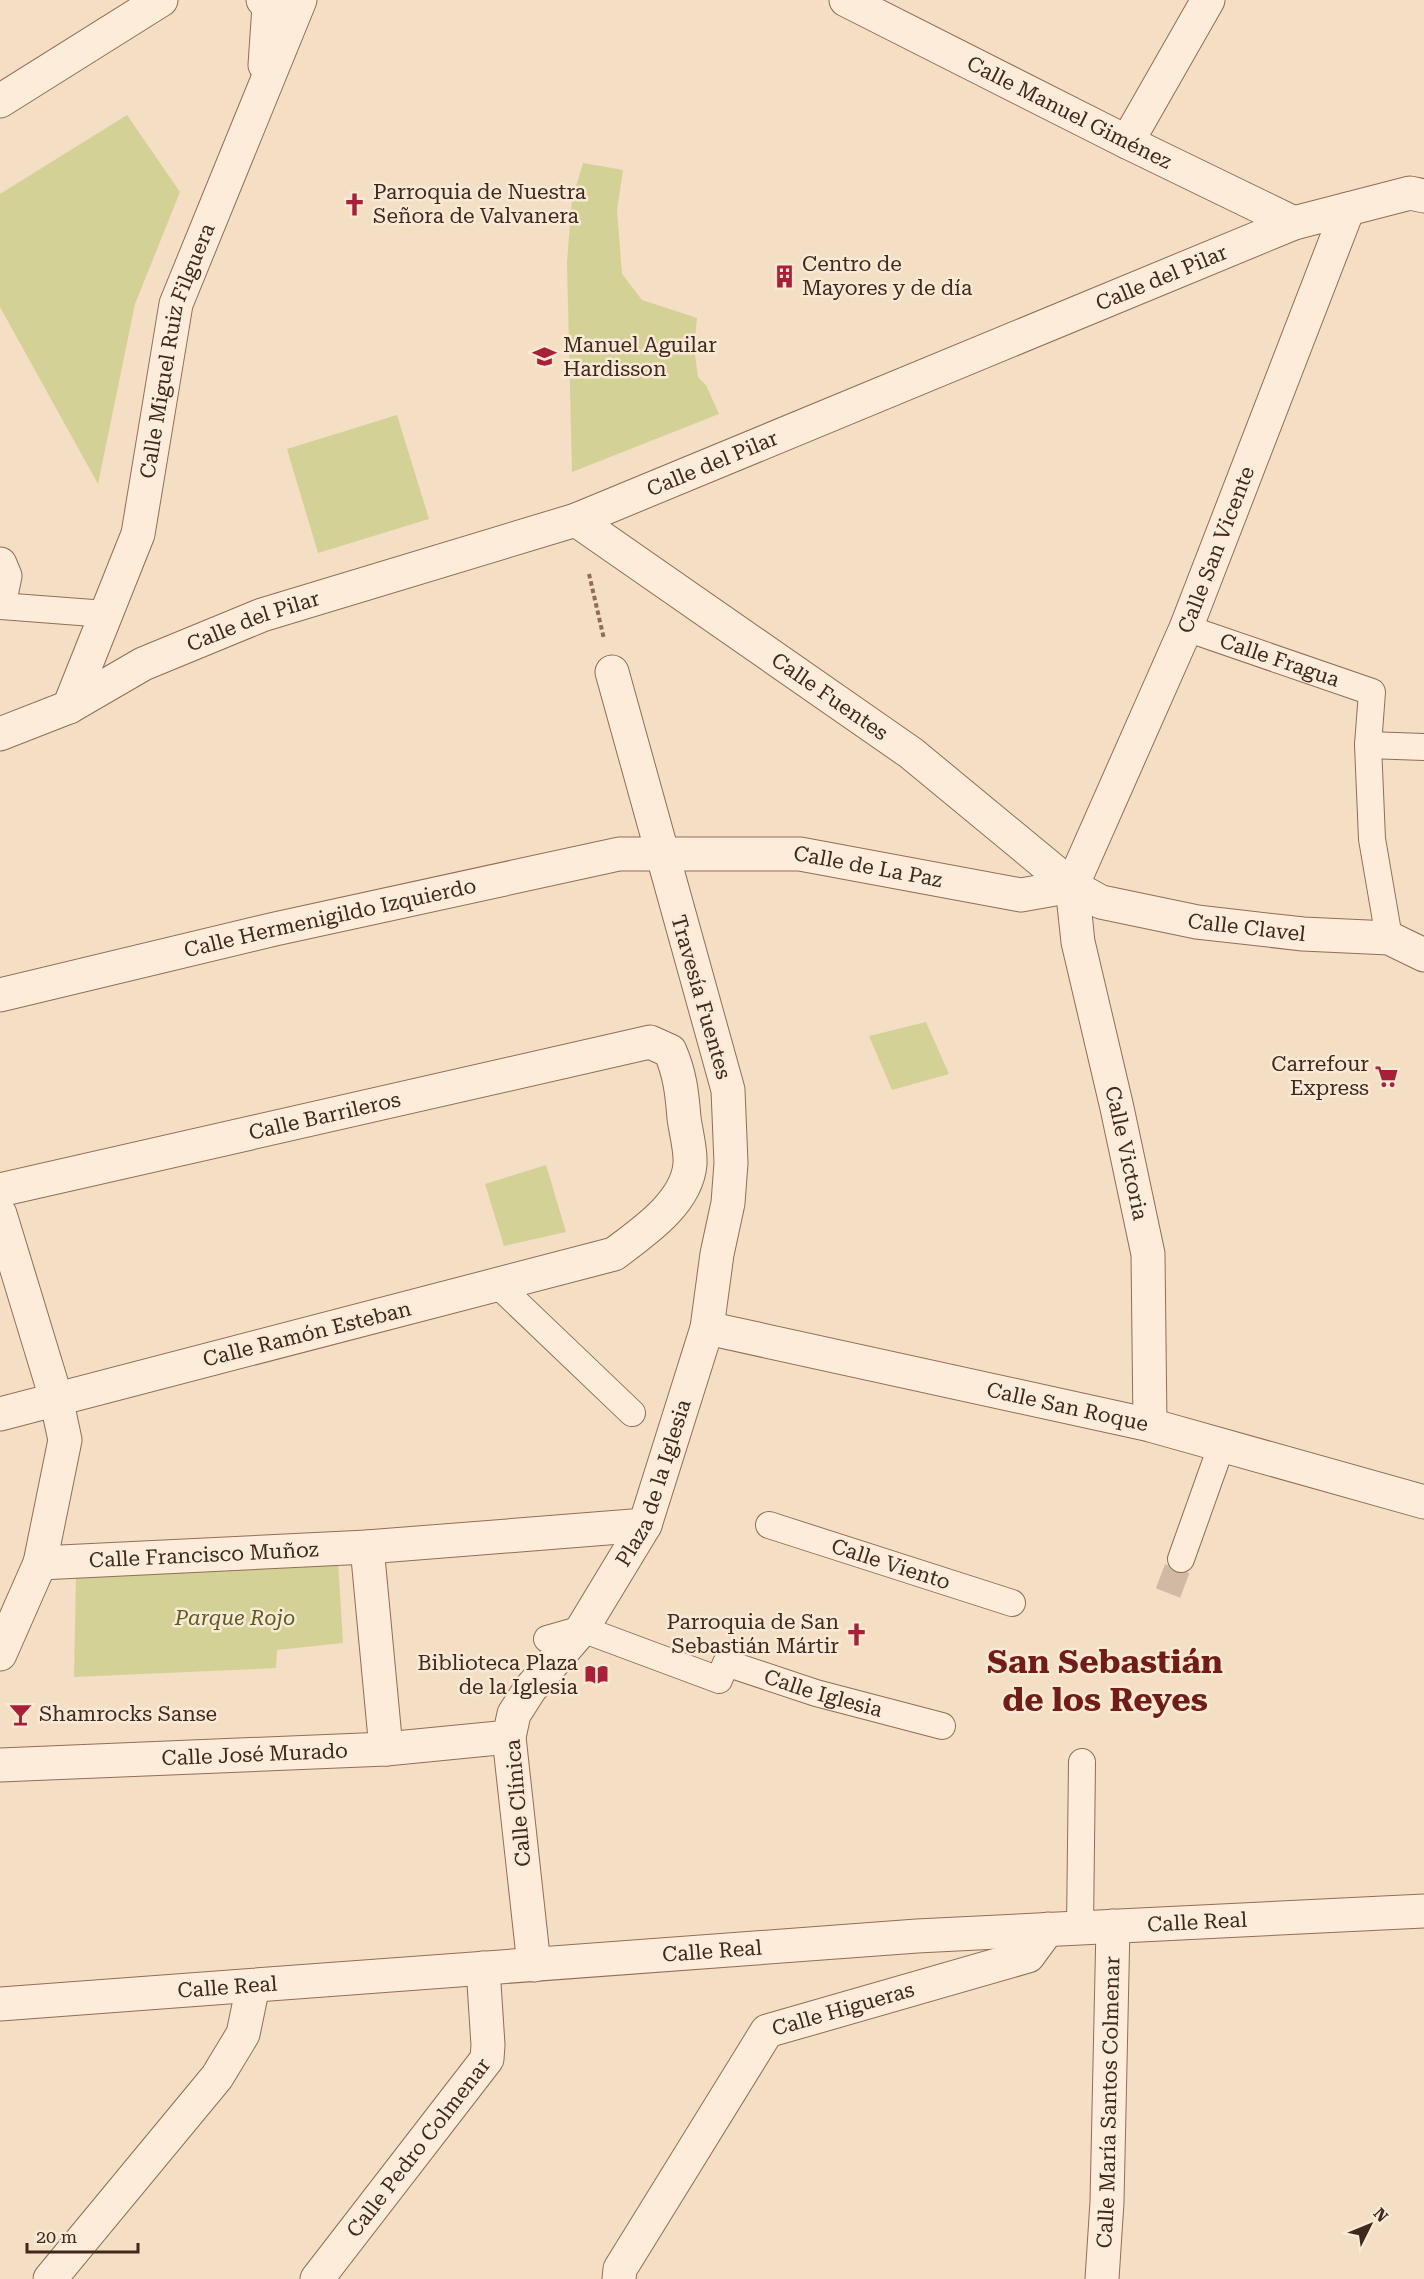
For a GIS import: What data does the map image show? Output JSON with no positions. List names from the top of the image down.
{
  "streets": {
    "street": [
      "Calle Manuel Giménez",
      "Calle del Pilar",
      "Calle Miguel Ruiz Filguera",
      "Calle San Vicente",
      "Calle Fragua",
      "Calle Fuentes",
      "Calle de La Paz",
      "Calle Hermenigildo Izquierdo",
      "Calle Clavel",
      "Travesía Fuentes",
      "Calle Barrileros",
      "Calle Victoria",
      "Calle Ramón Esteban",
      "Calle San Roque",
      "Plaza de la Iglesia",
      "Calle Francisco Muñoz",
      "Calle Viento",
      "Calle Iglesia",
      "Calle José Murado",
      "Calle Clínica",
      "Calle Real",
      "Calle Higueras",
      "Calle María Santos Colmenar",
      "Calle Pedro Colmenar"
    ]
  },
  "crossings": [
    ["Calle Manuel Giménez", "Calle del Pilar"],
    ["Calle del Pilar", "Calle Miguel Ruiz Filguera"],
    ["Calle del Pilar", "Calle San Vicente"],
    ["Calle del Pilar", "Calle Fuentes"],
    ["Calle San Vicente", "Calle Fragua"],
    ["Calle San Vicente", "Calle Fuentes"],
    ["Calle San Vicente", "Calle de La Paz"],
    ["Calle San Vicente", "Calle Clavel"],
    ["Calle San Vicente", "Calle Victoria"],
    ["Calle Fuentes", "Calle de La Paz"],
    ["Calle Fuentes", "Calle Clavel"],
    ["Calle Fuentes", "Calle Victoria"],
    ["Calle de La Paz", "Calle Hermenigildo Izquierdo"],
    ["Calle de La Paz", "Calle Clavel"],
    ["Calle de La Paz", "Travesía Fuentes"],
    ["Calle de La Paz", "Calle Victoria"],
    ["Calle Hermenigildo Izquierdo", "Travesía Fuentes"],
    ["Calle Clavel", "Calle Victoria"],
    ["Travesía Fuentes", "Calle San Roque"],
    ["Travesía Fuentes", "Plaza de la Iglesia"],
    ["Calle Barrileros", "Calle Ramón Esteban"],
    ["Calle Victoria", "Calle San Roque"],
    ["Calle San Roque", "Plaza de la Iglesia"],
    ["Plaza de la Iglesia", "Calle Francisco Muñoz"],
    ["Plaza de la Iglesia", "Calle Iglesia"],
    ["Plaza de la Iglesia", "Calle Clínica"],
    ["Calle Iglesia", "Calle Clínica"],
    ["Calle José Murado", "Calle Clínica"],
    ["Calle Clínica", "Calle Real"],
    ["Calle Real", "Calle Higueras"],
    ["Calle Real", "Calle María Santos Colmenar"],
    ["Calle Real", "Calle Pedro Colmenar"]
  ],
  "districts": ["San Sebastián de los Reyes"],
  "parks": ["Parque Rojo"],
  "places": {
    "church": ["Parroquia de Nuestra Señora de Valvanera", "Parroquia de San Sebastián Mártir"],
    "building": ["Centro de Mayores y de día"],
    "school or university": ["Manuel Aguilar Hardisson"],
    "supermarket": ["Carrefour Express"],
    "library": ["Biblioteca Plaza de la Iglesia"],
    "bar": ["Shamrocks Sanse"]
  },
  "scale_bar": "20 m",
  "north": "top right"
}
